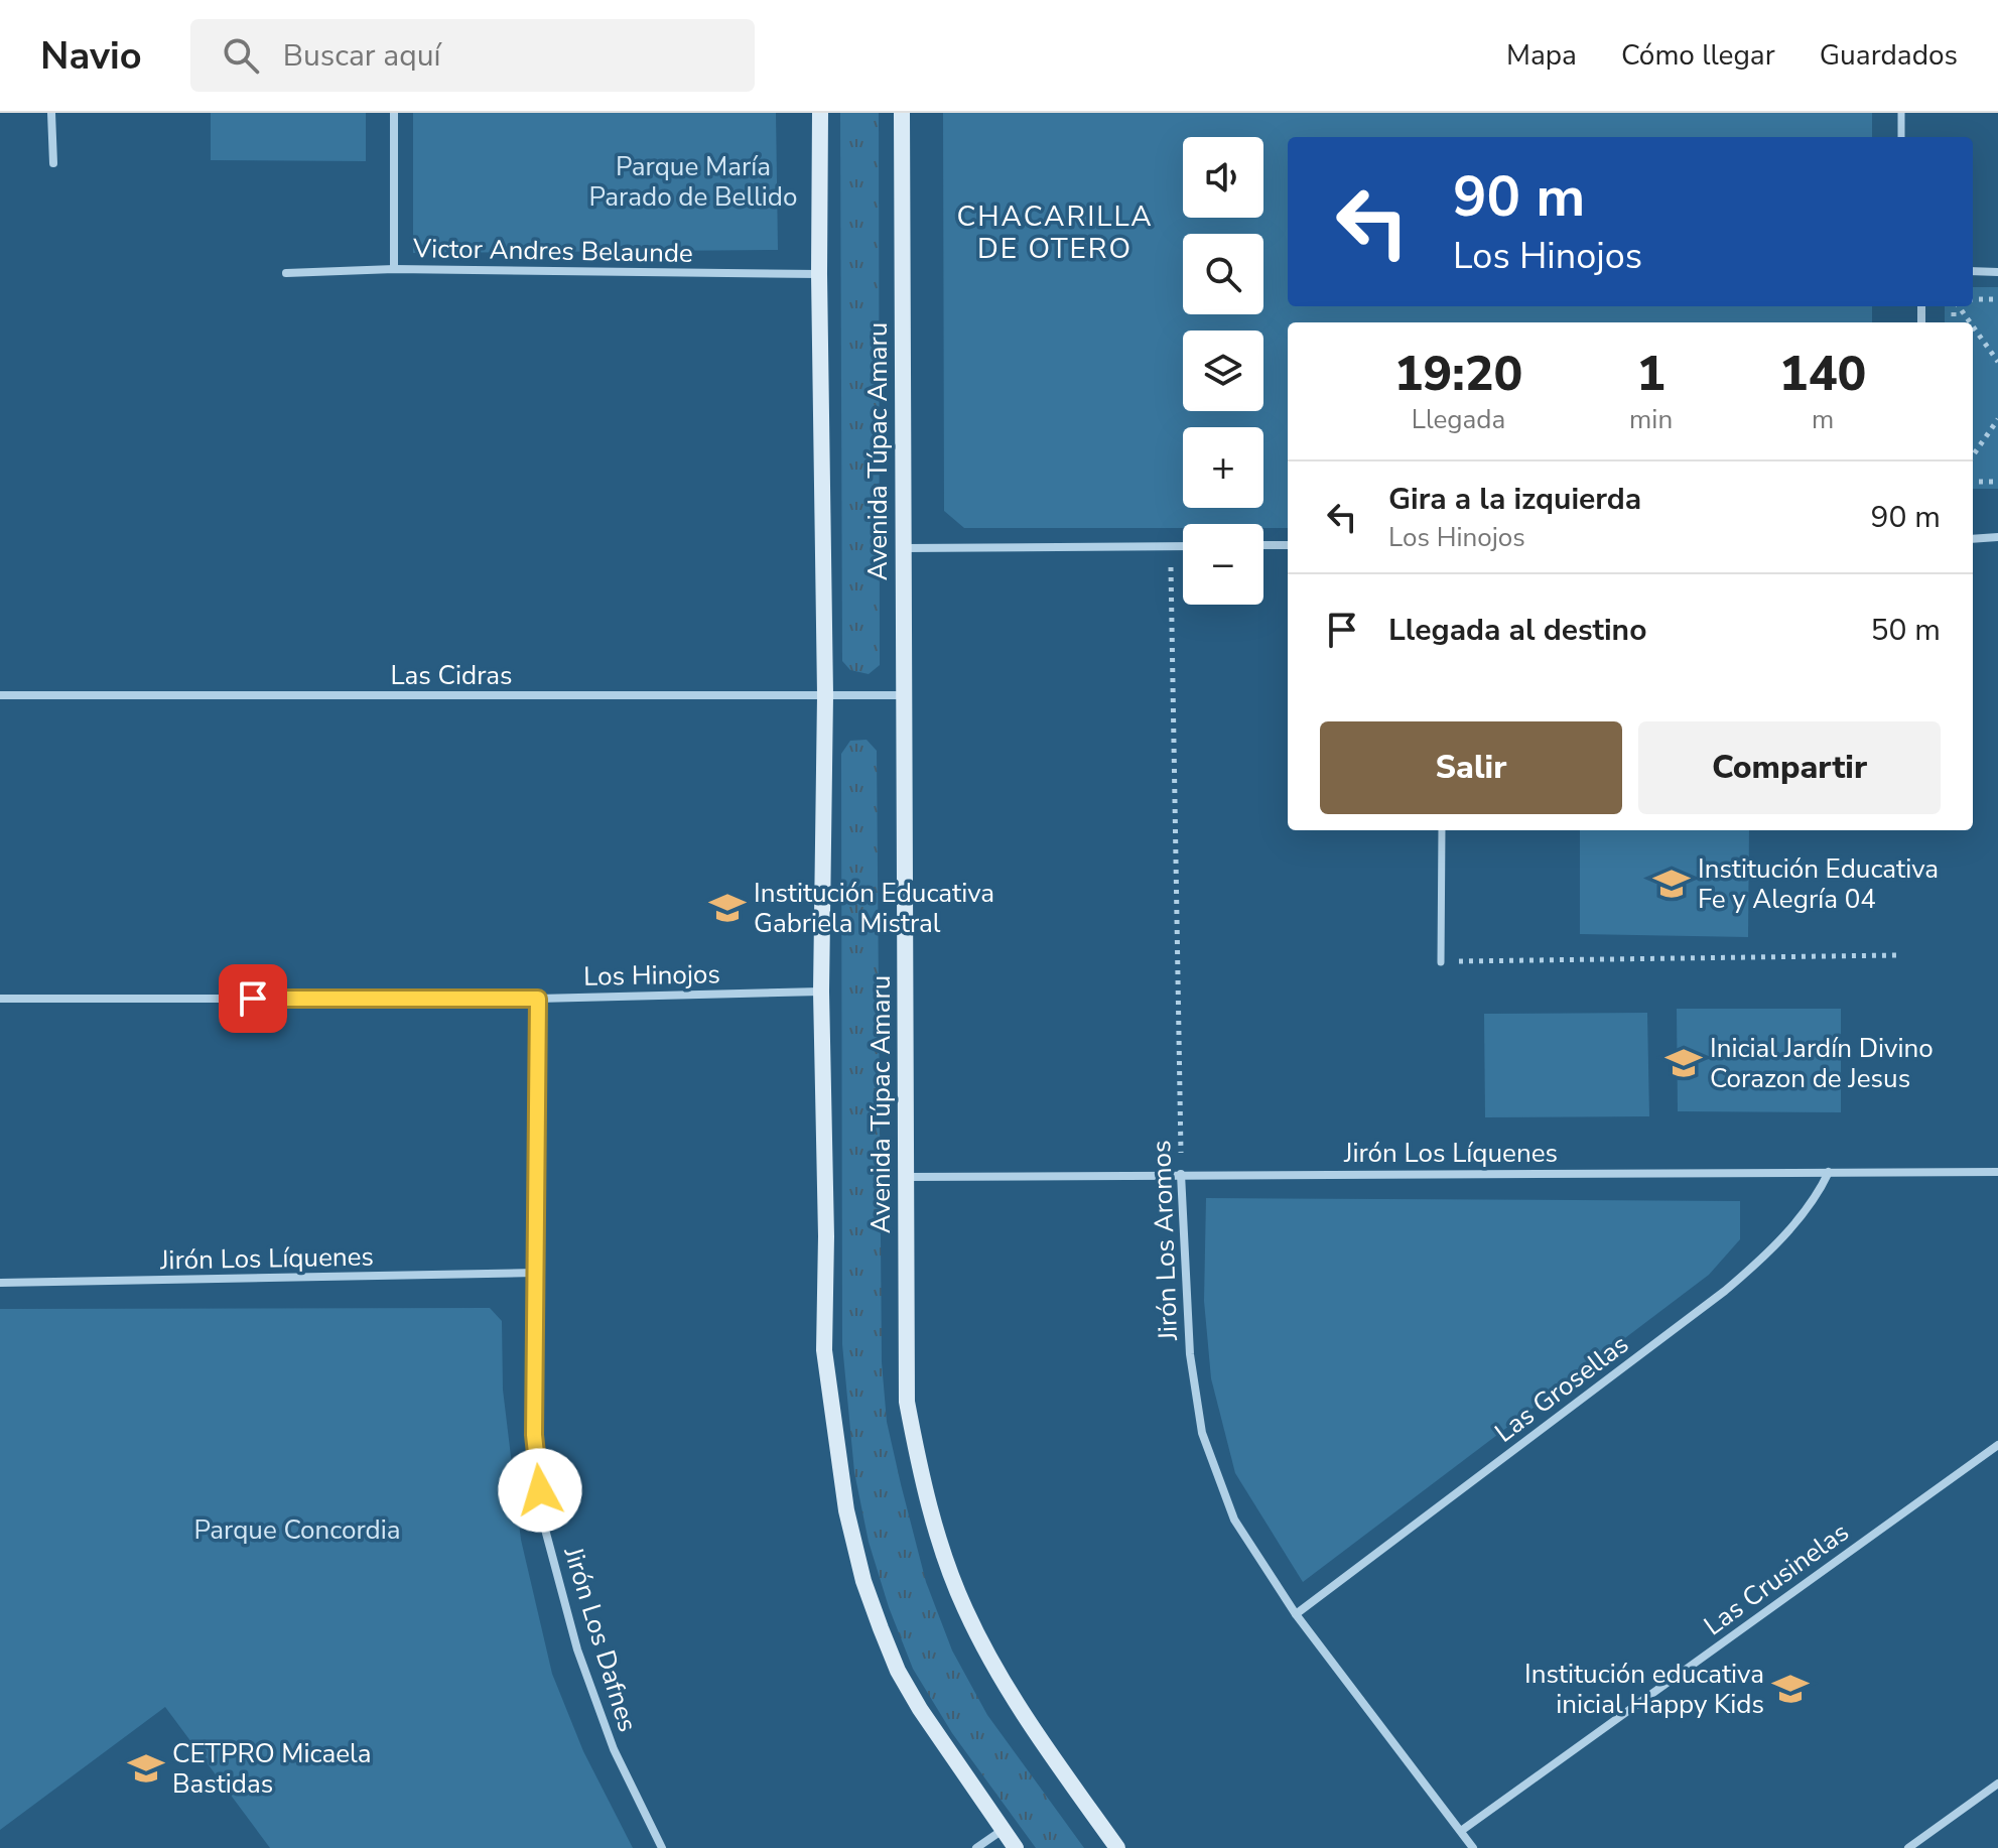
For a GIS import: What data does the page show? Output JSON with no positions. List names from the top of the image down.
{
  "streets": {
    "main road": ["Avenida Túpac Amaru"],
    "street": [
      "Victor Andres Belaunde",
      "Las Cidras",
      "Los Hinojos",
      "Jirón Los Líquenes",
      "Jirón Los Aromos",
      "Las Grosellas",
      "Las Crusinelas",
      "Jirón Los Dafnes"
    ]
  },
  "crossings": [
    ["Victor Andres Belaunde", "Avenida Túpac Amaru"],
    ["Avenida Túpac Amaru", "Las Cidras"],
    ["Avenida Túpac Amaru", "Los Hinojos"],
    ["Avenida Túpac Amaru", "Jirón Los Líquenes"],
    ["Los Hinojos", "Jirón Los Dafnes"],
    ["Jirón Los Líquenes", "Jirón Los Aromos"],
    ["Jirón Los Líquenes", "Las Grosellas"],
    ["Jirón Los Líquenes", "Jirón Los Dafnes"],
    ["Jirón Los Aromos", "Las Grosellas"],
    ["Jirón Los Aromos", "Las Crusinelas"]
  ],
  "districts": ["CHACARILLA DE OTERO"],
  "parks": ["Parque María Parado de Bellido", "Parque Concordia"],
  "places": {
    "school or university": [
      "Institución Educativa Fe y Alegría 04",
      "Institución Educativa Gabriela Mistral",
      "Inicial Jardín Divino Corazon de Jesus",
      "Institución educativa inicial Happy Kids",
      "CETPRO Micaela Bastidas"
    ]
  },
  "page": {
    "header": "Navio",
    "search": "Buscar aquí",
    "nav": ["Mapa", "Cómo llegar", "Guardados"],
    "map_buttons": ["+", "−"],
    "turn": ["90 m", "Los Hinojos"],
    "eta": [
      "19:20",
      "Llegada",
      "1",
      "min",
      "140",
      "m"
    ],
    "list": [
      {
        "name": "Gira a la izquierda",
        "note": "Los Hinojos",
        "value": "90 m"
      },
      {
        "name": "Llegada al destino",
        "value": "50 m"
      }
    ],
    "buttons": ["Salir", "Compartir"]
  }
}
